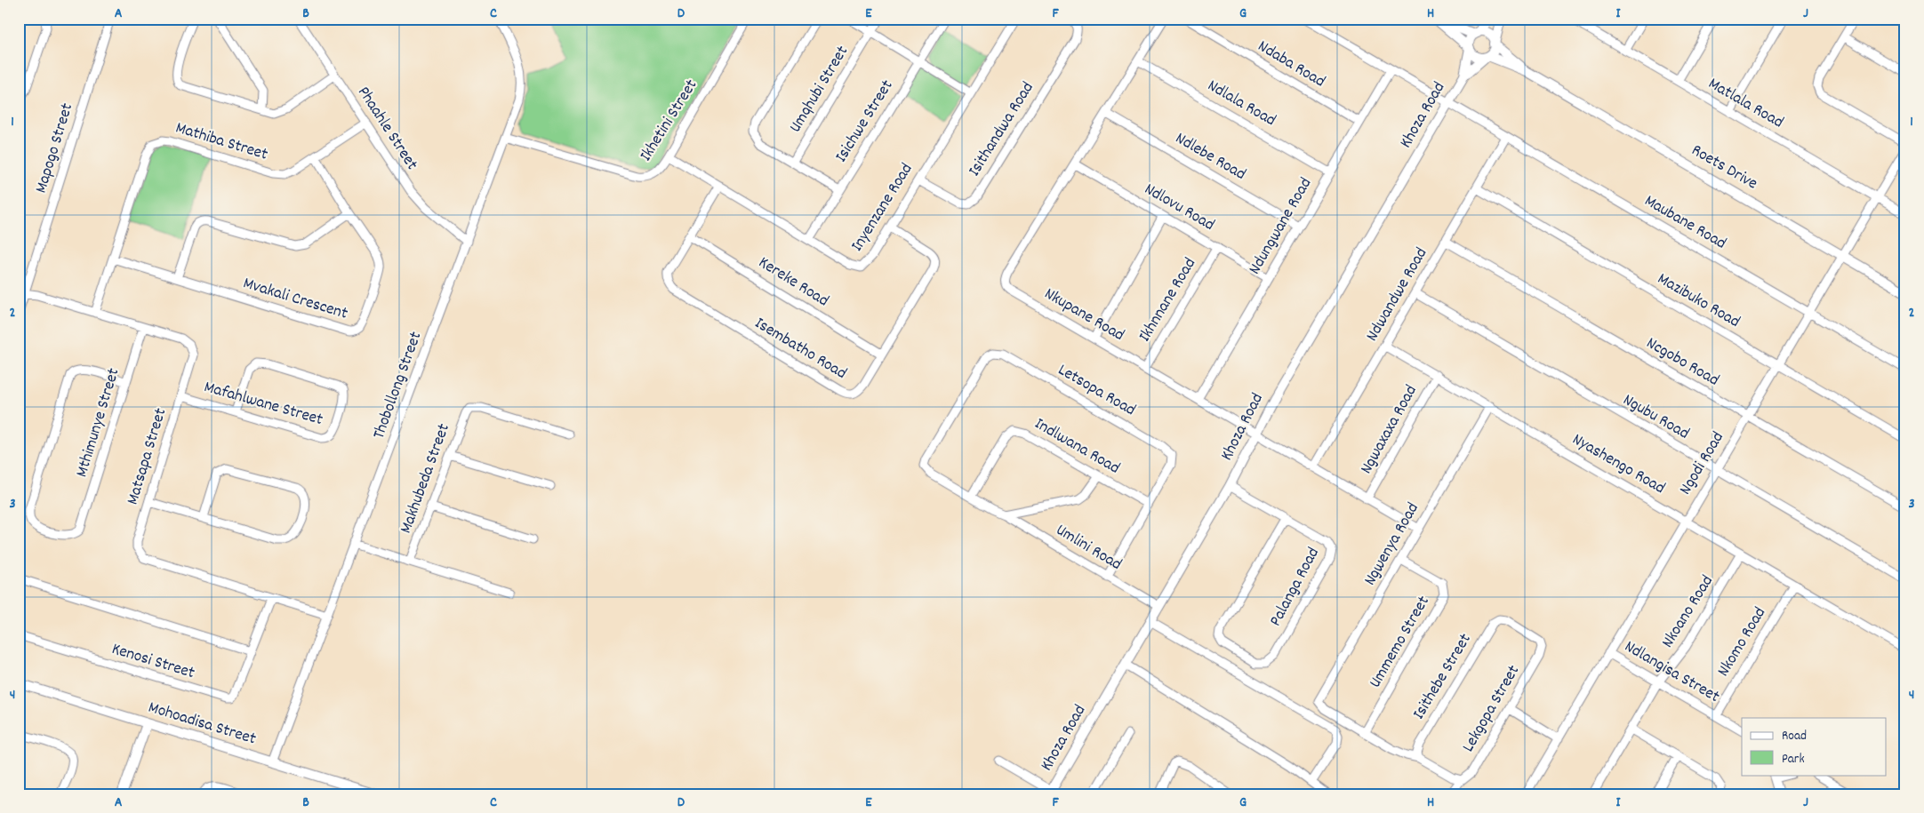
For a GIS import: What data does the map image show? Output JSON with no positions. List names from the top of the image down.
{
  "streets": {
    "street": [
      "Ndaba Road",
      "Umqhubi Street",
      "Ndlala Road",
      "Matlala Road",
      "Khoza Road",
      "Ikhetini Street",
      "Isichwe Street",
      "Phaahle Street",
      "Isithandwa Road",
      "Mathiba Street",
      "Mapogo Street",
      "Ndlebe Road",
      "Roets Drive",
      "Inyenzane Road",
      "Ndlovu Road",
      "Maubane Road",
      "Ndungwane Road",
      "Kereke Road",
      "Ndwandwe Road",
      "Mvakali Crescent",
      "Ikhnnane Road",
      "Mazibuko Road",
      "Nkupane Road",
      "Isembatho Road",
      "Ncgobo Road",
      "Thobollong Street",
      "Letsopa Road",
      "Mafahlwane Street",
      "Ngubu Road",
      "Mthimunye Street",
      "Ngwaxaxa Road",
      "Indlwana Road",
      "Matsapa Street",
      "Ngodi Road",
      "Nyashengo Road",
      "Makhubeda Street",
      "Ngwenya Road",
      "Umlini Road",
      "Palanga Road",
      "Nkoano Road",
      "Ummemo Street",
      "Nkomo Road",
      "Kenosi Street",
      "Ndlangisa Street",
      "Isithebe Street",
      "Lekgopa Street",
      "Mohoadisa Street"
    ]
  },
  "crossings": [
    ["Ndaba Road", "Ndungwane Road"],
    ["Ndlala Road", "Ndungwane Road"],
    ["Ndlala Road", "Nkupane Road"],
    ["Matlala Road", "Ngodi Road"],
    ["Khoza Road", "Roets Drive"],
    ["Khoza Road", "Maubane Road"],
    ["Khoza Road", "Nkupane Road"],
    ["Khoza Road", "Umlini Road"],
    ["Khoza Road", "Palanga Road"],
    ["Ikhetini Street", "Inyenzane Road"],
    ["Ikhetini Street", "Thobollong Street"],
    ["Isichwe Street", "Inyenzane Road"],
    ["Phaahle Street", "Mathiba Street"],
    ["Phaahle Street", "Thobollong Street"],
    ["Isithandwa Road", "Inyenzane Road"],
    ["Mathiba Street", "Mvakali Crescent"],
    ["Mathiba Street", "Matsapa Street"],
    ["Mapogo Street", "Matsapa Street"],
    ["Ndlebe Road", "Ndungwane Road"],
    ["Ndlebe Road", "Nkupane Road"],
    ["Roets Drive", "Ngodi Road"],
    ["Inyenzane Road", "Isembatho Road"],
    ["Ndlovu Road", "Ndungwane Road"],
    ["Ndlovu Road", "Ikhnnane Road"],
    ["Ndlovu Road", "Nkupane Road"],
    ["Maubane Road", "Ndungwane Road"],
    ["Maubane Road", "Ndwandwe Road"],
    ["Maubane Road", "Ngodi Road"],
    ["Ndungwane Road", "Nkupane Road"],
    ["Kereke Road", "Isembatho Road"],
    ["Ndwandwe Road", "Mazibuko Road"],
    ["Ndwandwe Road", "Nkupane Road"],
    ["Ndwandwe Road", "Ncgobo Road"],
    ["Ndwandwe Road", "Ngubu Road"],
    ["Ndwandwe Road", "Nyashengo Road"],
    ["Ikhnnane Road", "Nkupane Road"],
    ["Mazibuko Road", "Ngodi Road"],
    ["Nkupane Road", "Ngwaxaxa Road"],
    ["Nkupane Road", "Ngwenya Road"],
    ["Ncgobo Road", "Ngodi Road"],
    ["Thobollong Street", "Matsapa Street"],
    ["Thobollong Street", "Mohoadisa Street"],
    ["Letsopa Road", "Indlwana Road"],
    ["Letsopa Road", "Umlini Road"],
    ["Mafahlwane Street", "Matsapa Street"],
    ["Ngubu Road", "Ngodi Road"],
    ["Mthimunye Street", "Matsapa Street"],
    ["Ngwaxaxa Road", "Nyashengo Road"],
    ["Indlwana Road", "Umlini Road"],
    ["Matsapa Street", "Kenosi Street"],
    ["Ngodi Road", "Nyashengo Road"],
    ["Ngodi Road", "Ndlangisa Street"],
    ["Nyashengo Road", "Ngwenya Road"],
    ["Nyashengo Road", "Nkoano Road"],
    ["Nyashengo Road", "Nkomo Road"],
    ["Ngwenya Road", "Ummemo Street"],
    ["Nkoano Road", "Ndlangisa Street"],
    ["Nkomo Road", "Ndlangisa Street"],
    ["Isithebe Street", "Lekgopa Street"]
  ],
  "legend": ["Road", "Park"],
  "grid": {
    "columns": [
      "A",
      "B",
      "C",
      "D",
      "E",
      "F",
      "G",
      "H",
      "I",
      "J"
    ],
    "rows": [
      "1",
      "2",
      "3",
      "4"
    ]
  }
}
